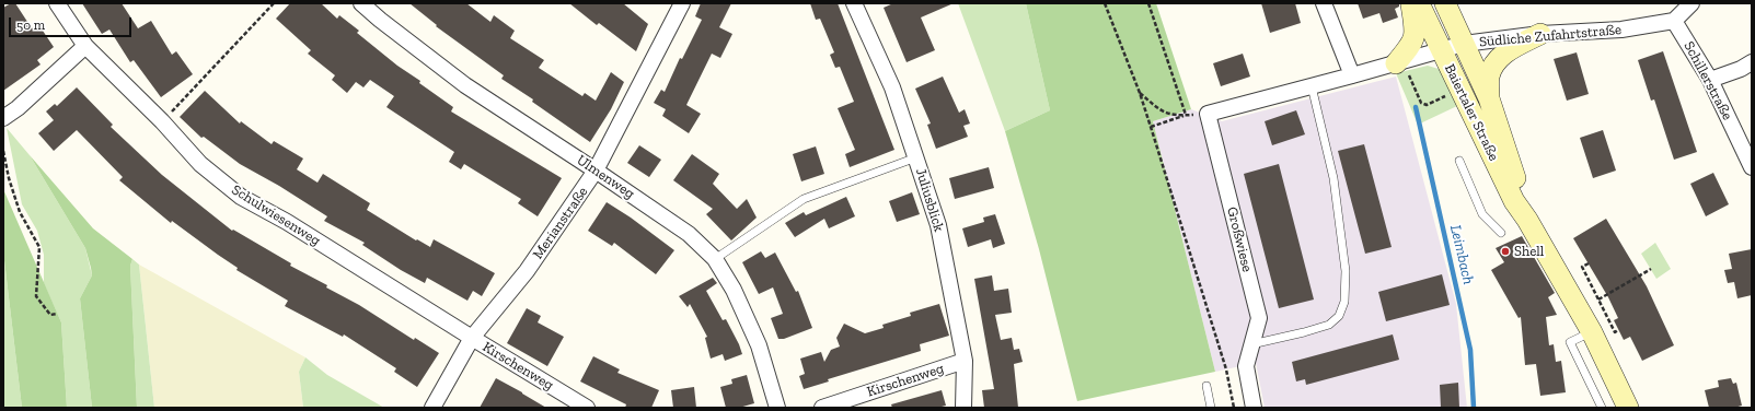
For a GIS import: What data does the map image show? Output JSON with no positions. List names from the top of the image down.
{
  "streets": {
    "main road": ["Baiertaler Straße"],
    "street": [
      "Südliche Zufahrtstraße",
      "Schillerstraße",
      "Ulmenweg",
      "Juliusblick",
      "Schulwiesenweg",
      "Merianstraße",
      "Großwiese",
      "Kirschenweg"
    ]
  },
  "crossings": [
    ["Südliche Zufahrtstraße", "Schillerstraße"],
    ["Südliche Zufahrtstraße", "Baiertaler Straße"],
    ["Südliche Zufahrtstraße", "Großwiese"],
    ["Ulmenweg", "Merianstraße"],
    ["Juliusblick", "Kirschenweg"],
    ["Schulwiesenweg", "Merianstraße"],
    ["Schulwiesenweg", "Kirschenweg"],
    ["Merianstraße", "Kirschenweg"]
  ],
  "water": ["Leimbach"],
  "places": ["Shell"],
  "scale_bar": "50 m"
}
